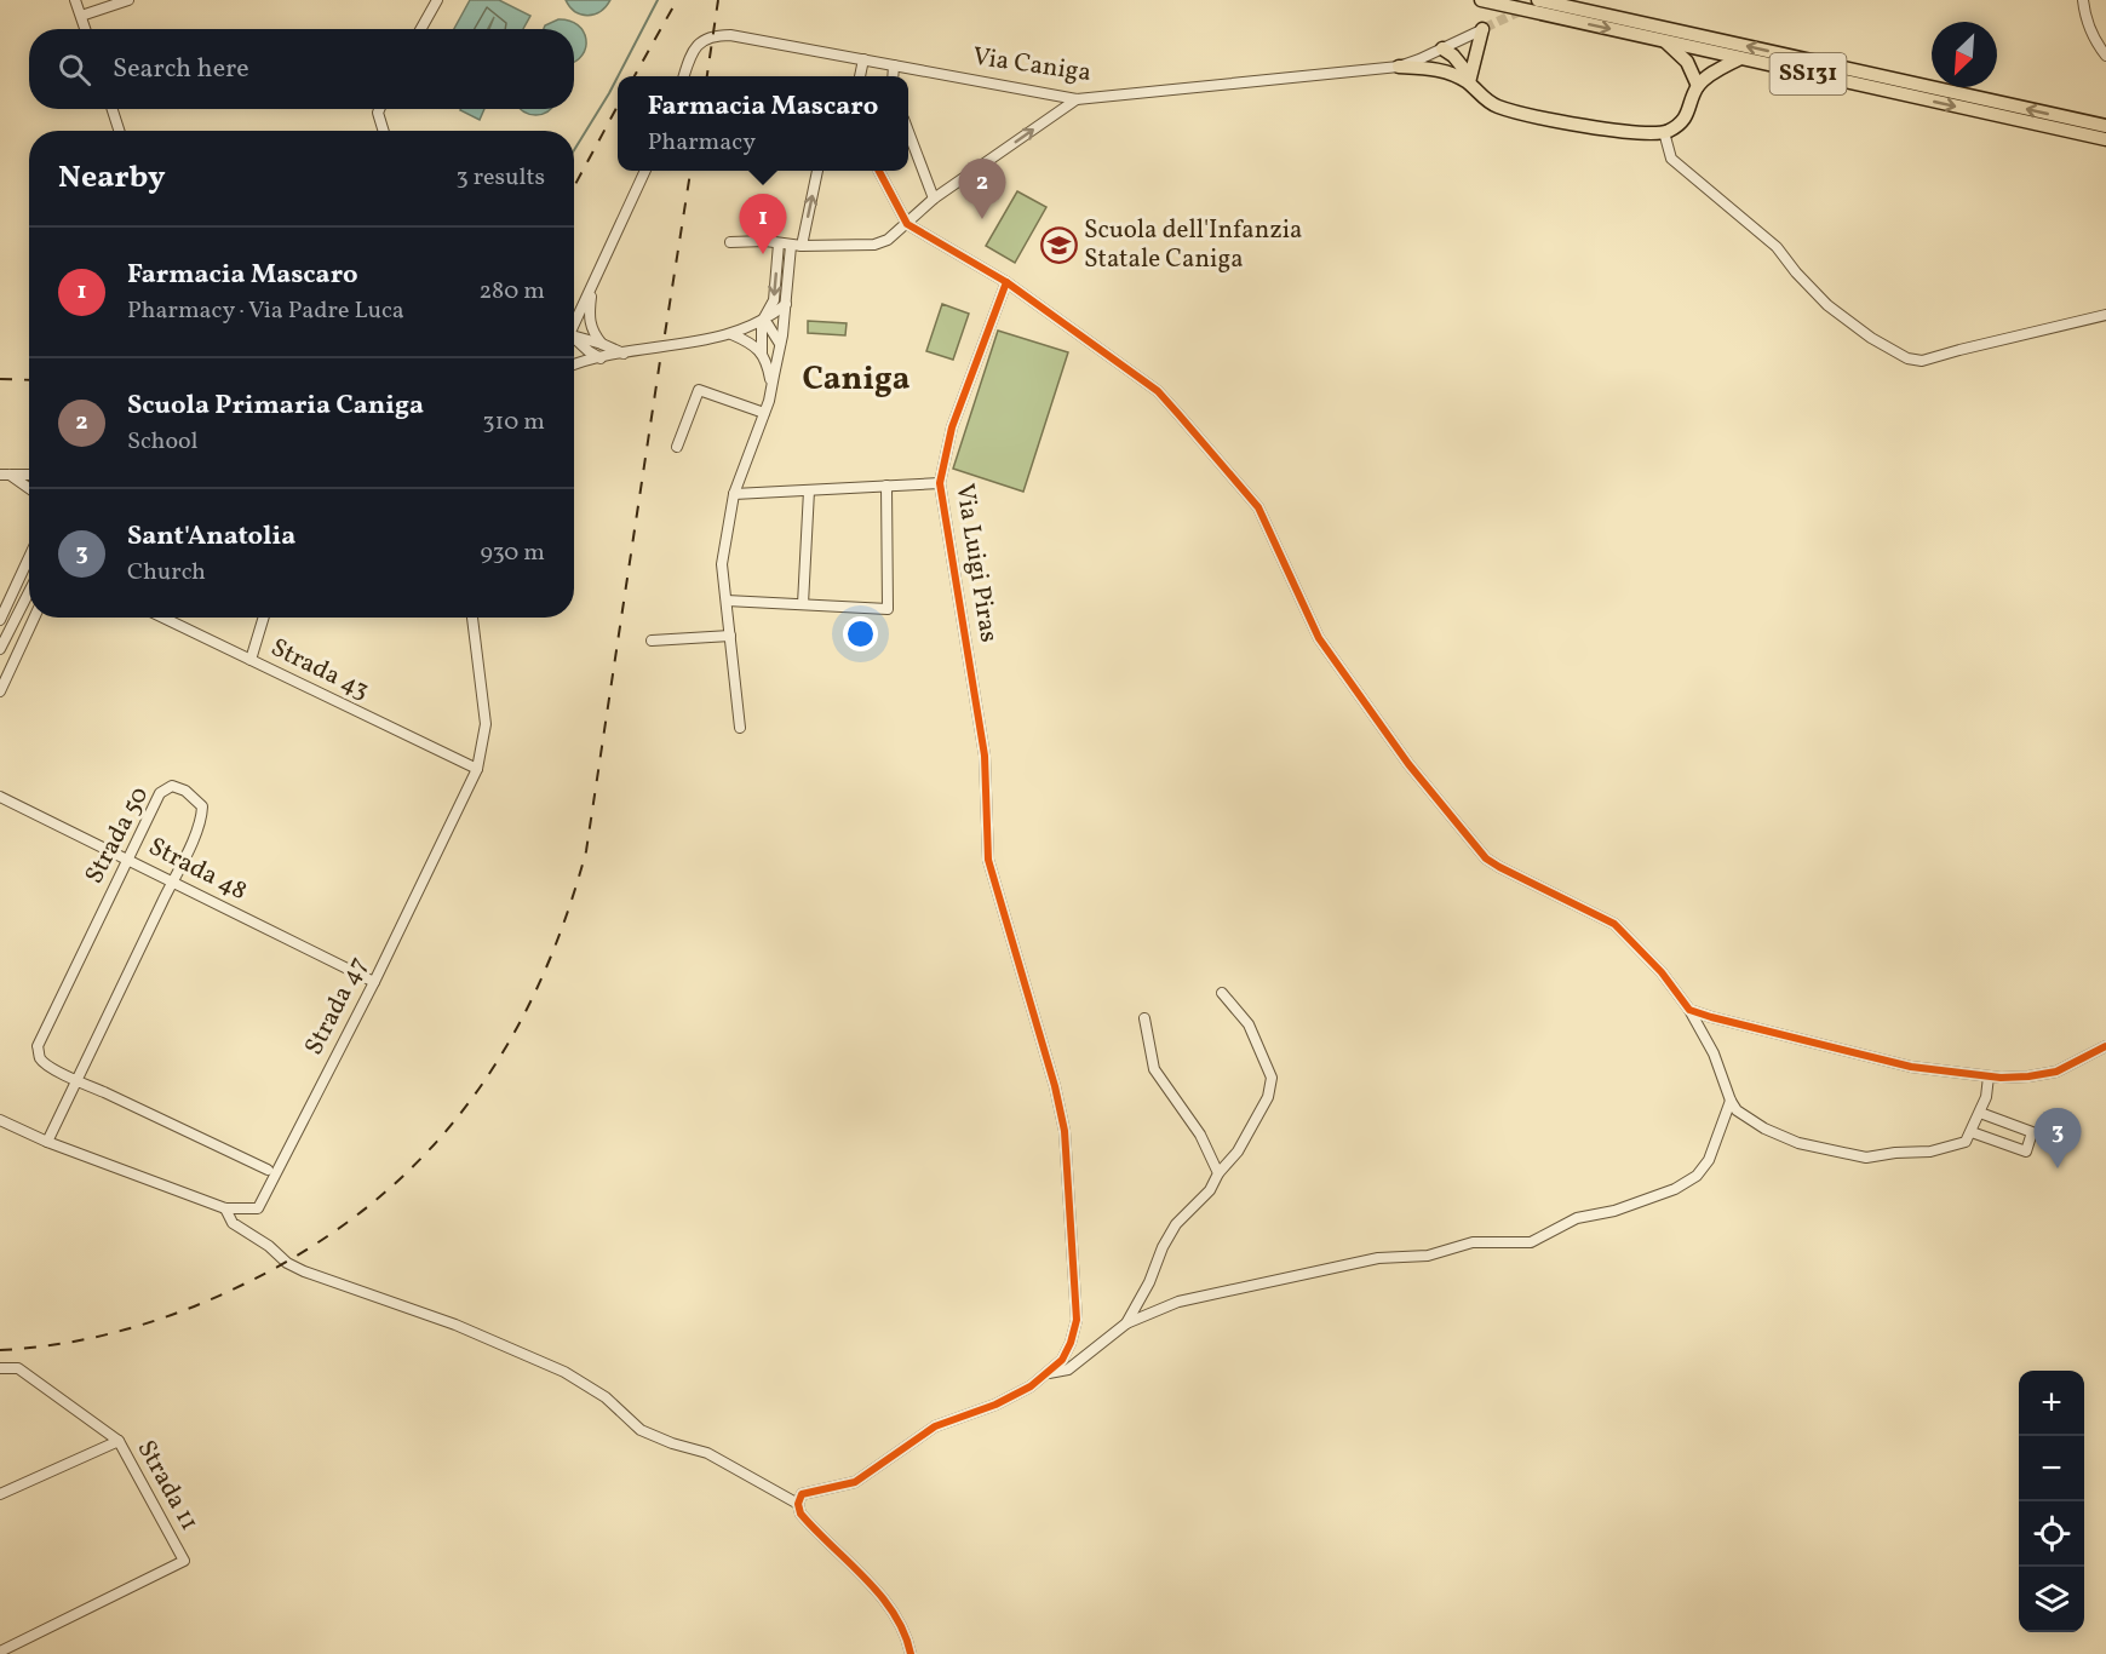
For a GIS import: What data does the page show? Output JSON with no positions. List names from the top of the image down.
{
  "streets": {
    "highway": ["SS131"],
    "street": [
      "Via Caniga",
      "Via Luigi Piras",
      "Strada 43",
      "Strada 50",
      "Strada 48",
      "Strada 47",
      "Strada 11"
    ]
  },
  "crossings": [
    ["Strada 43", "Strada 47"],
    ["Strada 50", "Strada 48"],
    ["Strada 50", "Strada 47"],
    ["Strada 48", "Strada 47"]
  ],
  "districts": ["Caniga"],
  "places": {
    "school or university": ["Scuola dell'Infanzia Statale Caniga"]
  },
  "north": "bottom left",
  "page": {
    "search": "Search here",
    "popup": ["Farmacia Mascaro", "Pharmacy"],
    "heading": ["Nearby", "3 results"],
    "pins": ["2", "1", "3"],
    "list": [
      {
        "mark": "1",
        "name": "Farmacia Mascaro",
        "note": "Pharmacy · Via Padre Luca",
        "value": "280 m"
      },
      {
        "mark": "2",
        "name": "Scuola Primaria Caniga",
        "note": "School",
        "value": "310 m"
      },
      {
        "mark": "3",
        "name": "Sant'Anatolia",
        "note": "Church",
        "value": "930 m"
      }
    ],
    "map_buttons": ["+", "−"]
  }
}
